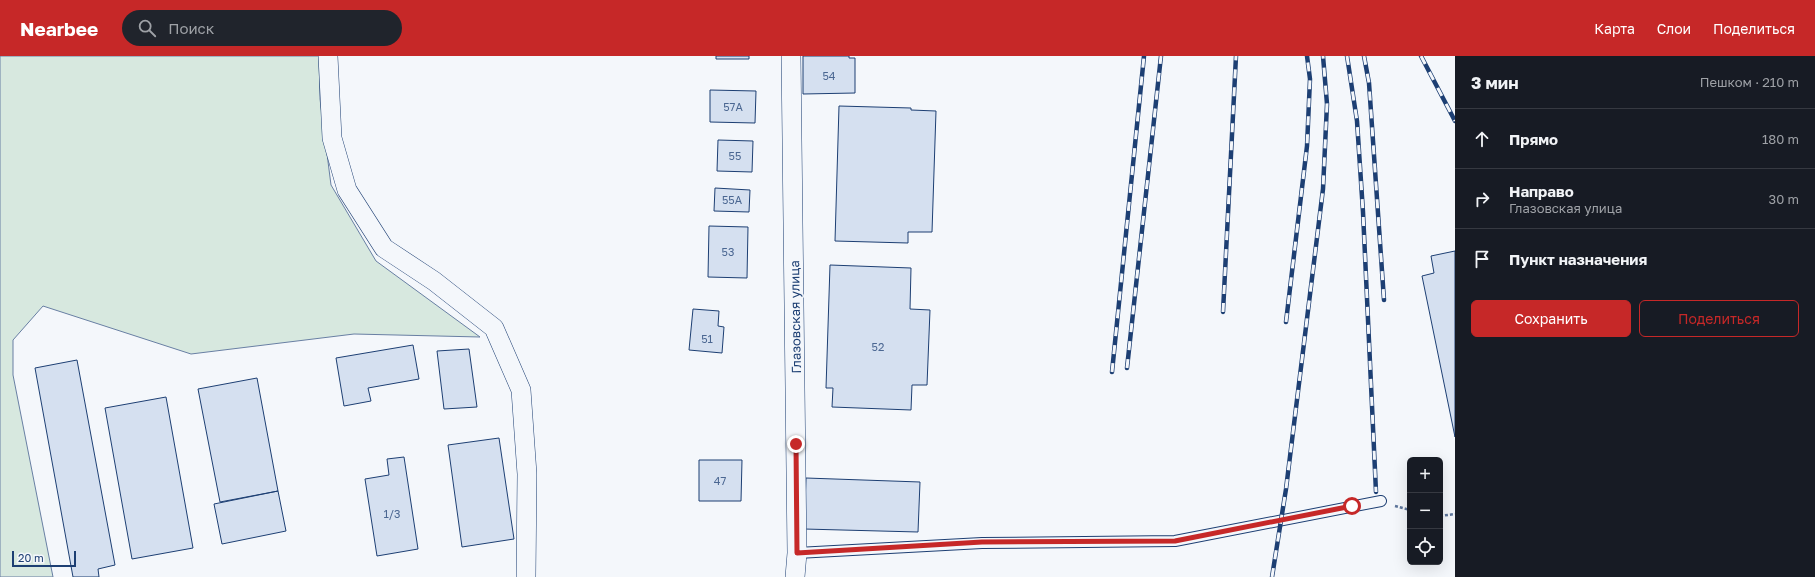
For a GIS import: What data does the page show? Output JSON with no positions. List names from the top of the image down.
{
  "streets": {
    "street": ["Глазовская улица"]
  },
  "house_numbers": [
    "54",
    "57А",
    "55",
    "55А",
    "53",
    "51",
    "52",
    "47",
    "1/3"
  ],
  "scale_bar": "20 m",
  "page": {
    "header": "Nearbee",
    "search": "Поиск",
    "nav": ["Карта", "Слои", "Поделиться"],
    "heading": ["3 мин", "Пешком · 210 m"],
    "list": [
      ["Прямо", "180 m"],
      ["Направо", "Глазовская улица", "30 m"],
      "Пункт назначения"
    ],
    "buttons": ["Сохранить", "Поделиться"],
    "map_buttons": ["+", "−"],
    "scale": "20 m"
  }
}
